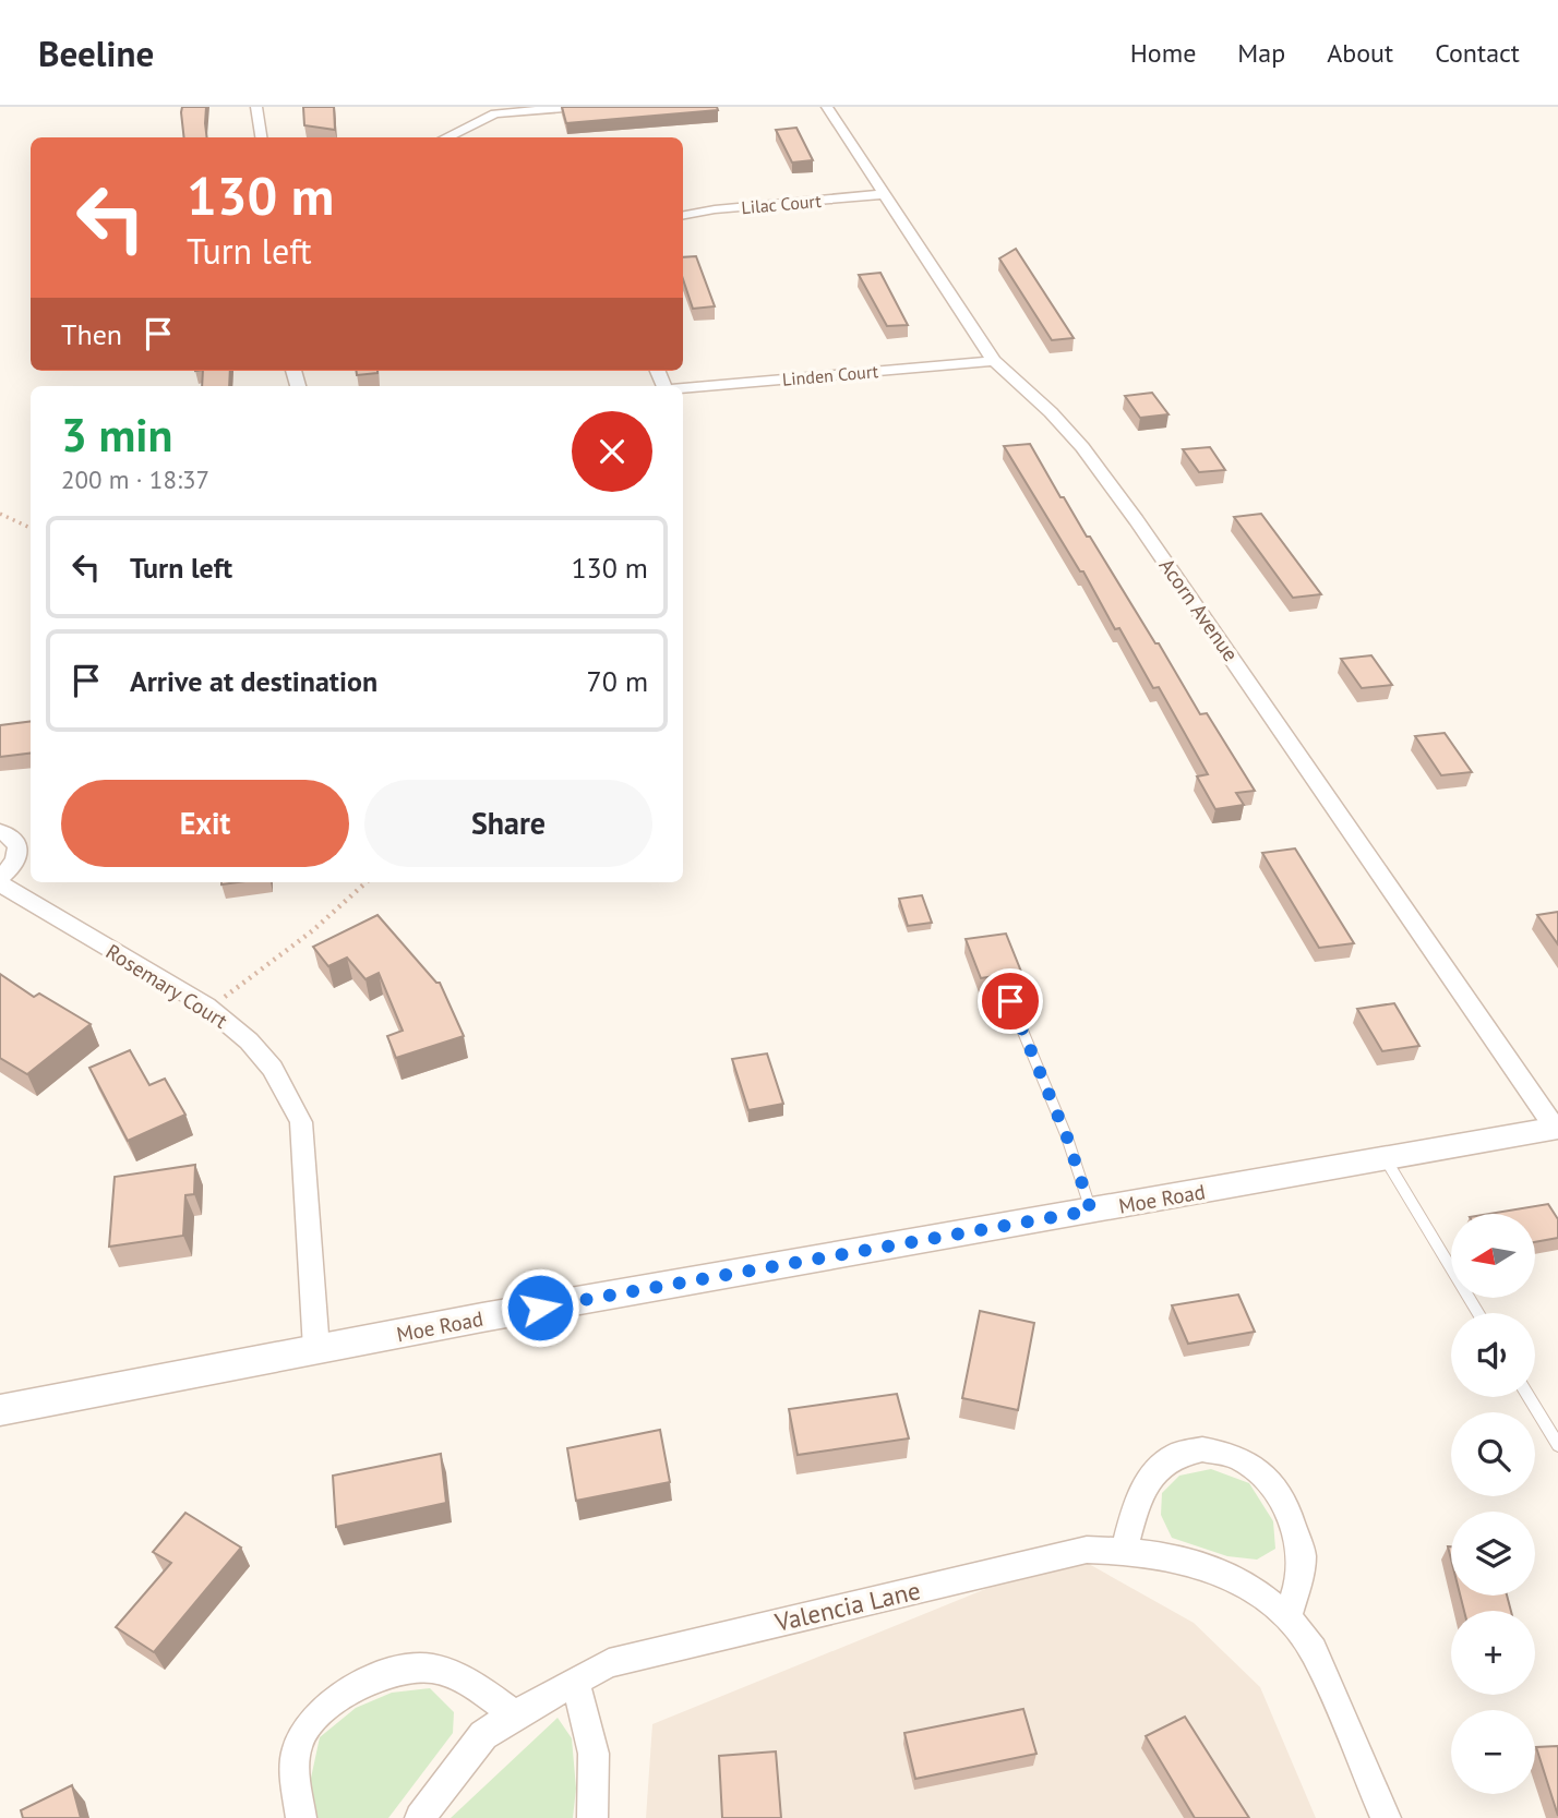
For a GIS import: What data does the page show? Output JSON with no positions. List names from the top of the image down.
{
  "streets": {
    "street": [
      "Lilac Court",
      "Linden Court",
      "Acorn Avenue",
      "Rosemary Court",
      "Moe Road",
      "Valencia Lane"
    ]
  },
  "crossings": [
    ["Lilac Court", "Acorn Avenue"],
    ["Linden Court", "Acorn Avenue"],
    ["Acorn Avenue", "Moe Road"],
    ["Rosemary Court", "Moe Road"]
  ],
  "north": "left",
  "page": {
    "header": "Beeline",
    "nav": [
      "Home",
      "Map",
      "About",
      "Contact"
    ],
    "turn": ["130 m", "Turn left"],
    "then": "Then",
    "heading": ["3 min", "200 m · 18:37"],
    "list": [
      {
        "name": "Turn left",
        "value": "130 m"
      },
      {
        "name": "Arrive at destination",
        "value": "70 m"
      }
    ],
    "buttons": ["Exit", "Share"],
    "map_buttons": ["+", "−"]
  }
}
